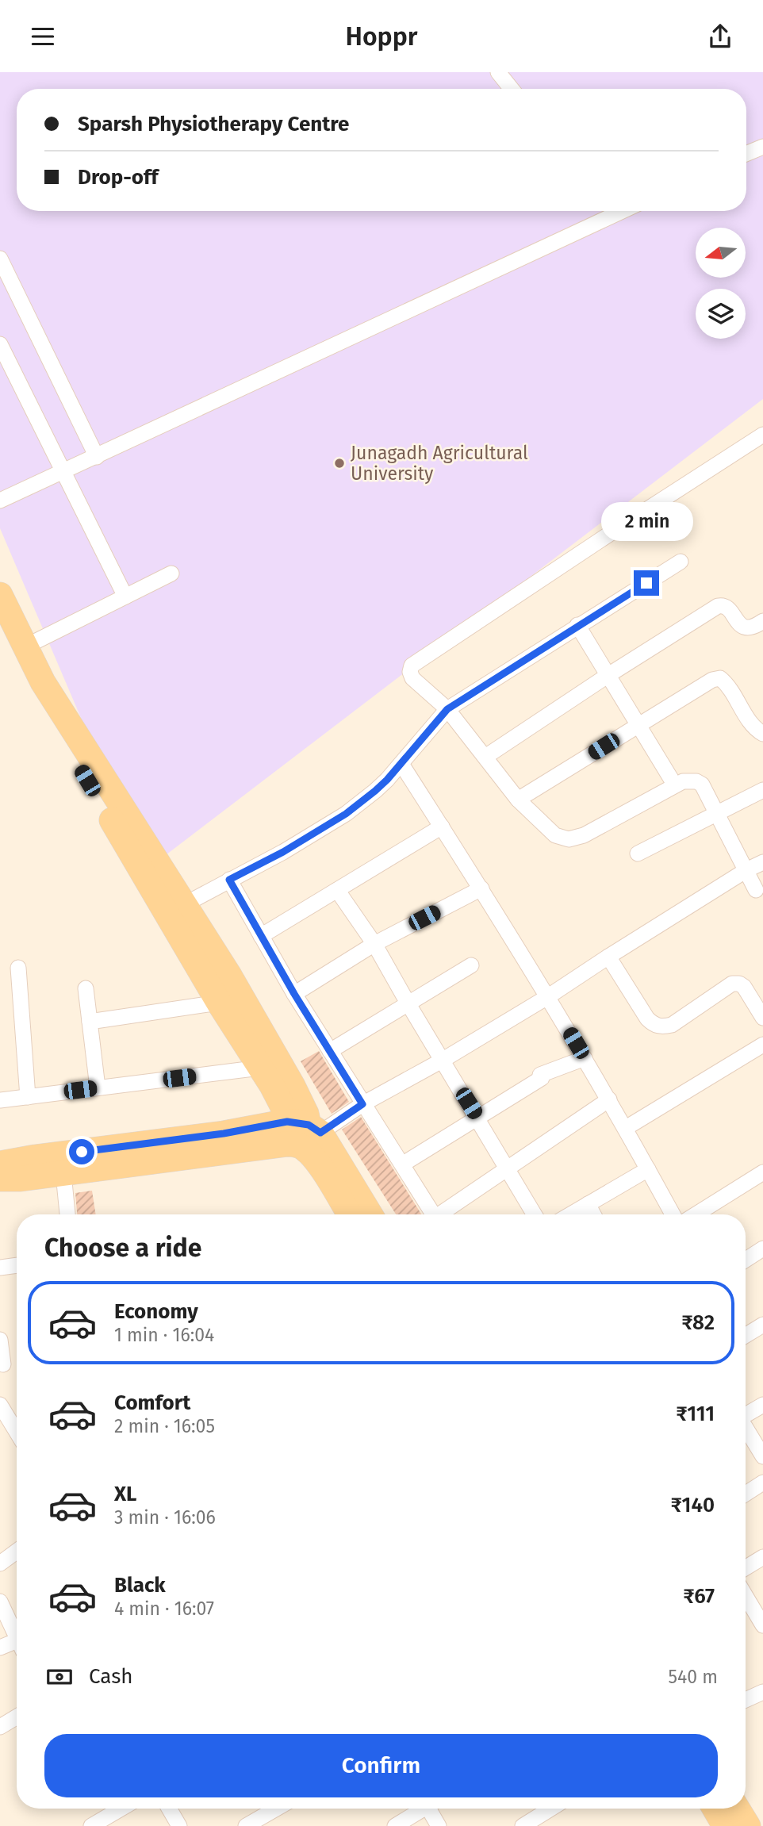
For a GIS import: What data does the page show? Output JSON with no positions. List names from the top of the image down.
{
  "places": ["Junagadh Agricultural University"],
  "north": "left",
  "page": {
    "header": "Hoppr",
    "banner": ["Sparsh Physiotherapy Centre", "Drop-off"],
    "bubble": "2 min",
    "heading": "Choose a ride",
    "list": [
      {
        "name": "Economy",
        "note": "1 min · 16:04",
        "value": "₹82"
      },
      {
        "name": "Comfort",
        "note": "2 min · 16:05",
        "value": "₹111"
      },
      {
        "name": "XL",
        "note": "3 min · 16:06",
        "value": "₹140"
      },
      {
        "name": "Black",
        "note": "4 min · 16:07",
        "value": "₹67"
      }
    ],
    "pay": ["Cash", "540 m"],
    "buttons": "Confirm"
  }
}
